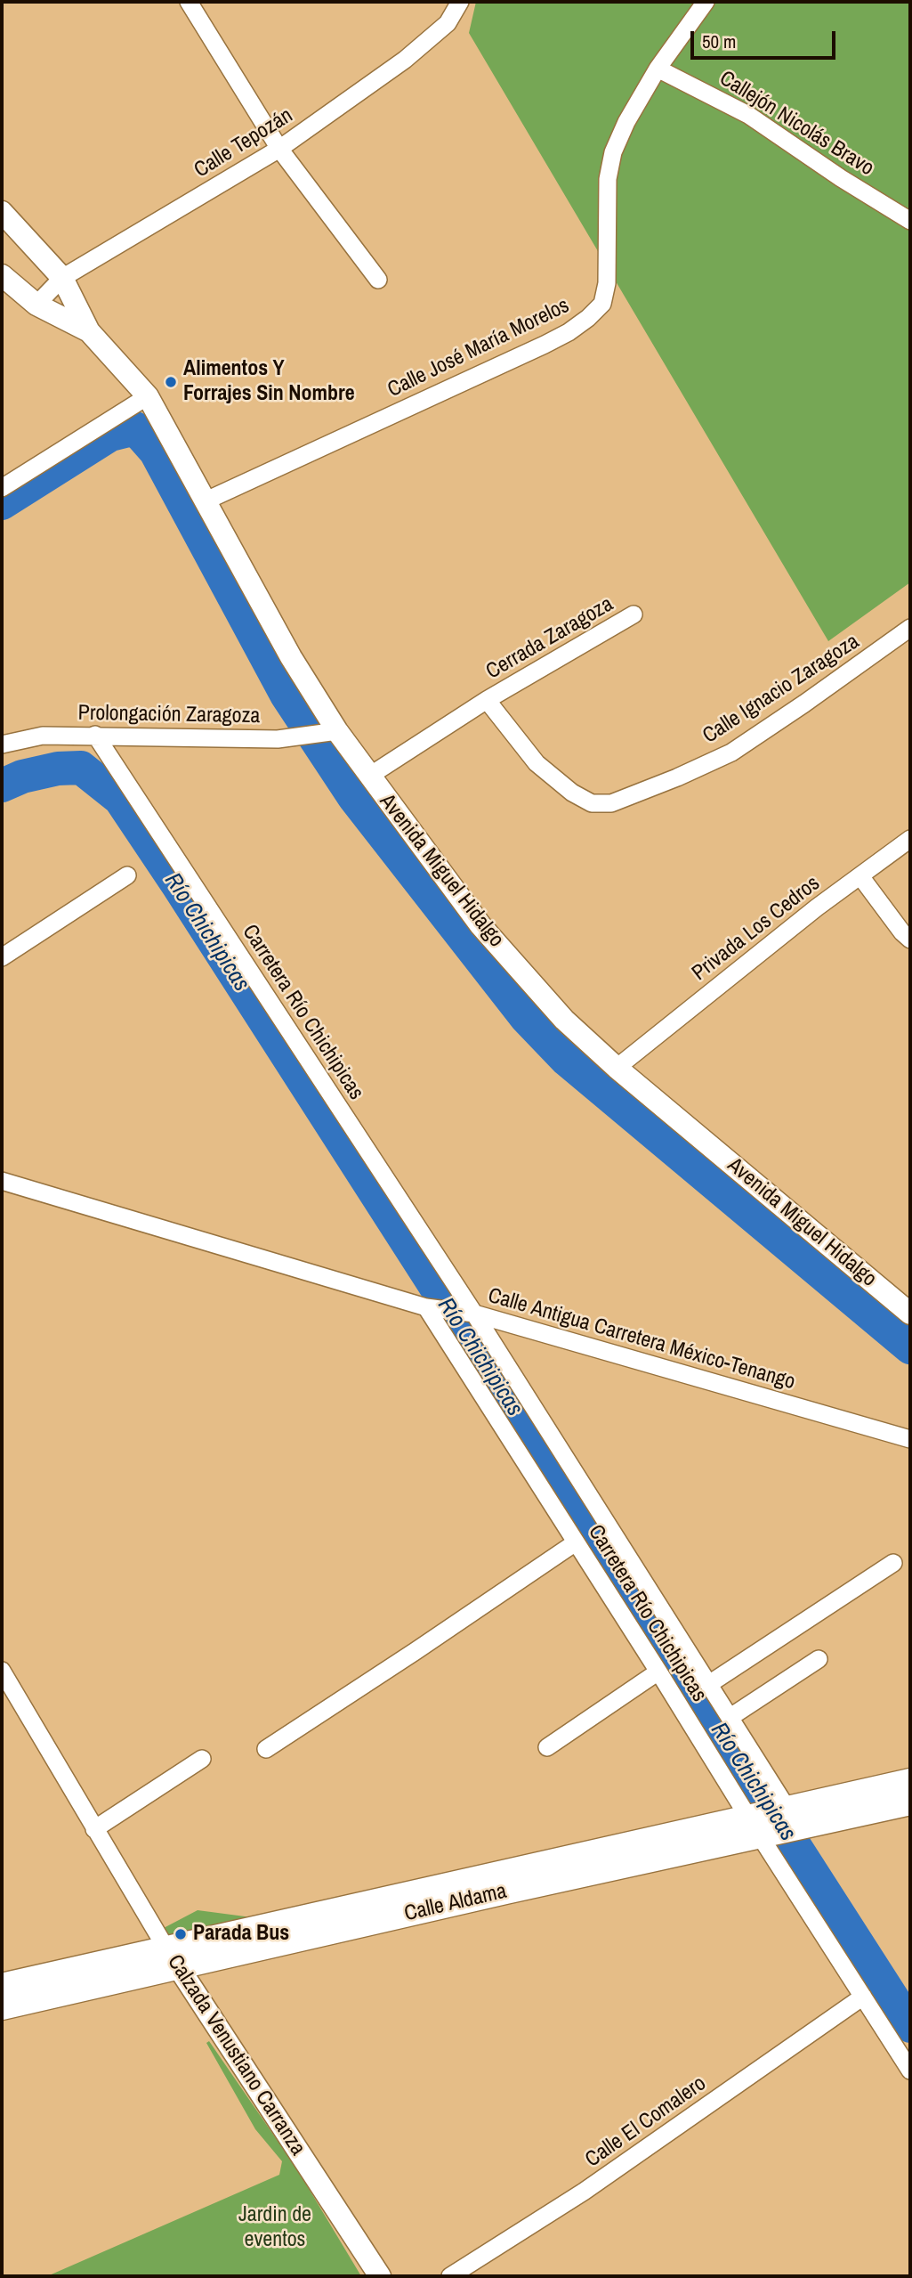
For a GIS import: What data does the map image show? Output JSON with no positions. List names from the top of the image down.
{
  "streets": {
    "main road": ["Calle Aldama"],
    "street": [
      "Callejón Nicolás Bravo",
      "Calle Tepozán",
      "Calle José María Morelos",
      "Cerrada Zaragoza",
      "Calle Ignacio Zaragoza",
      "Prolongación Zaragoza",
      "Avenida Miguel Hidalgo",
      "Privada Los Cedros",
      "Carretera Río Chichipicas",
      "Calle Antigua Carretera México-Tenango",
      "Calzada Venustiano Carranza",
      "Calle El Comalero"
    ]
  },
  "crossings": [
    ["Callejón Nicolás Bravo", "Calle José María Morelos"],
    ["Calle Tepozán", "Avenida Miguel Hidalgo"],
    ["Calle José María Morelos", "Avenida Miguel Hidalgo"],
    ["Cerrada Zaragoza", "Calle Ignacio Zaragoza"],
    ["Prolongación Zaragoza", "Avenida Miguel Hidalgo"],
    ["Prolongación Zaragoza", "Carretera Río Chichipicas"],
    ["Avenida Miguel Hidalgo", "Privada Los Cedros"],
    ["Carretera Río Chichipicas", "Calle Antigua Carretera México-Tenango"],
    ["Carretera Río Chichipicas", "Calle Aldama"],
    ["Carretera Río Chichipicas", "Calle El Comalero"],
    ["Calle Aldama", "Calzada Venustiano Carranza"]
  ],
  "water": ["Río Chichipicas"],
  "parks": ["Jardin de eventos"],
  "places": ["Alimentos Y Forrajes Sin Nombre", "Parada Bus"],
  "scale_bar": "50 m"
}
